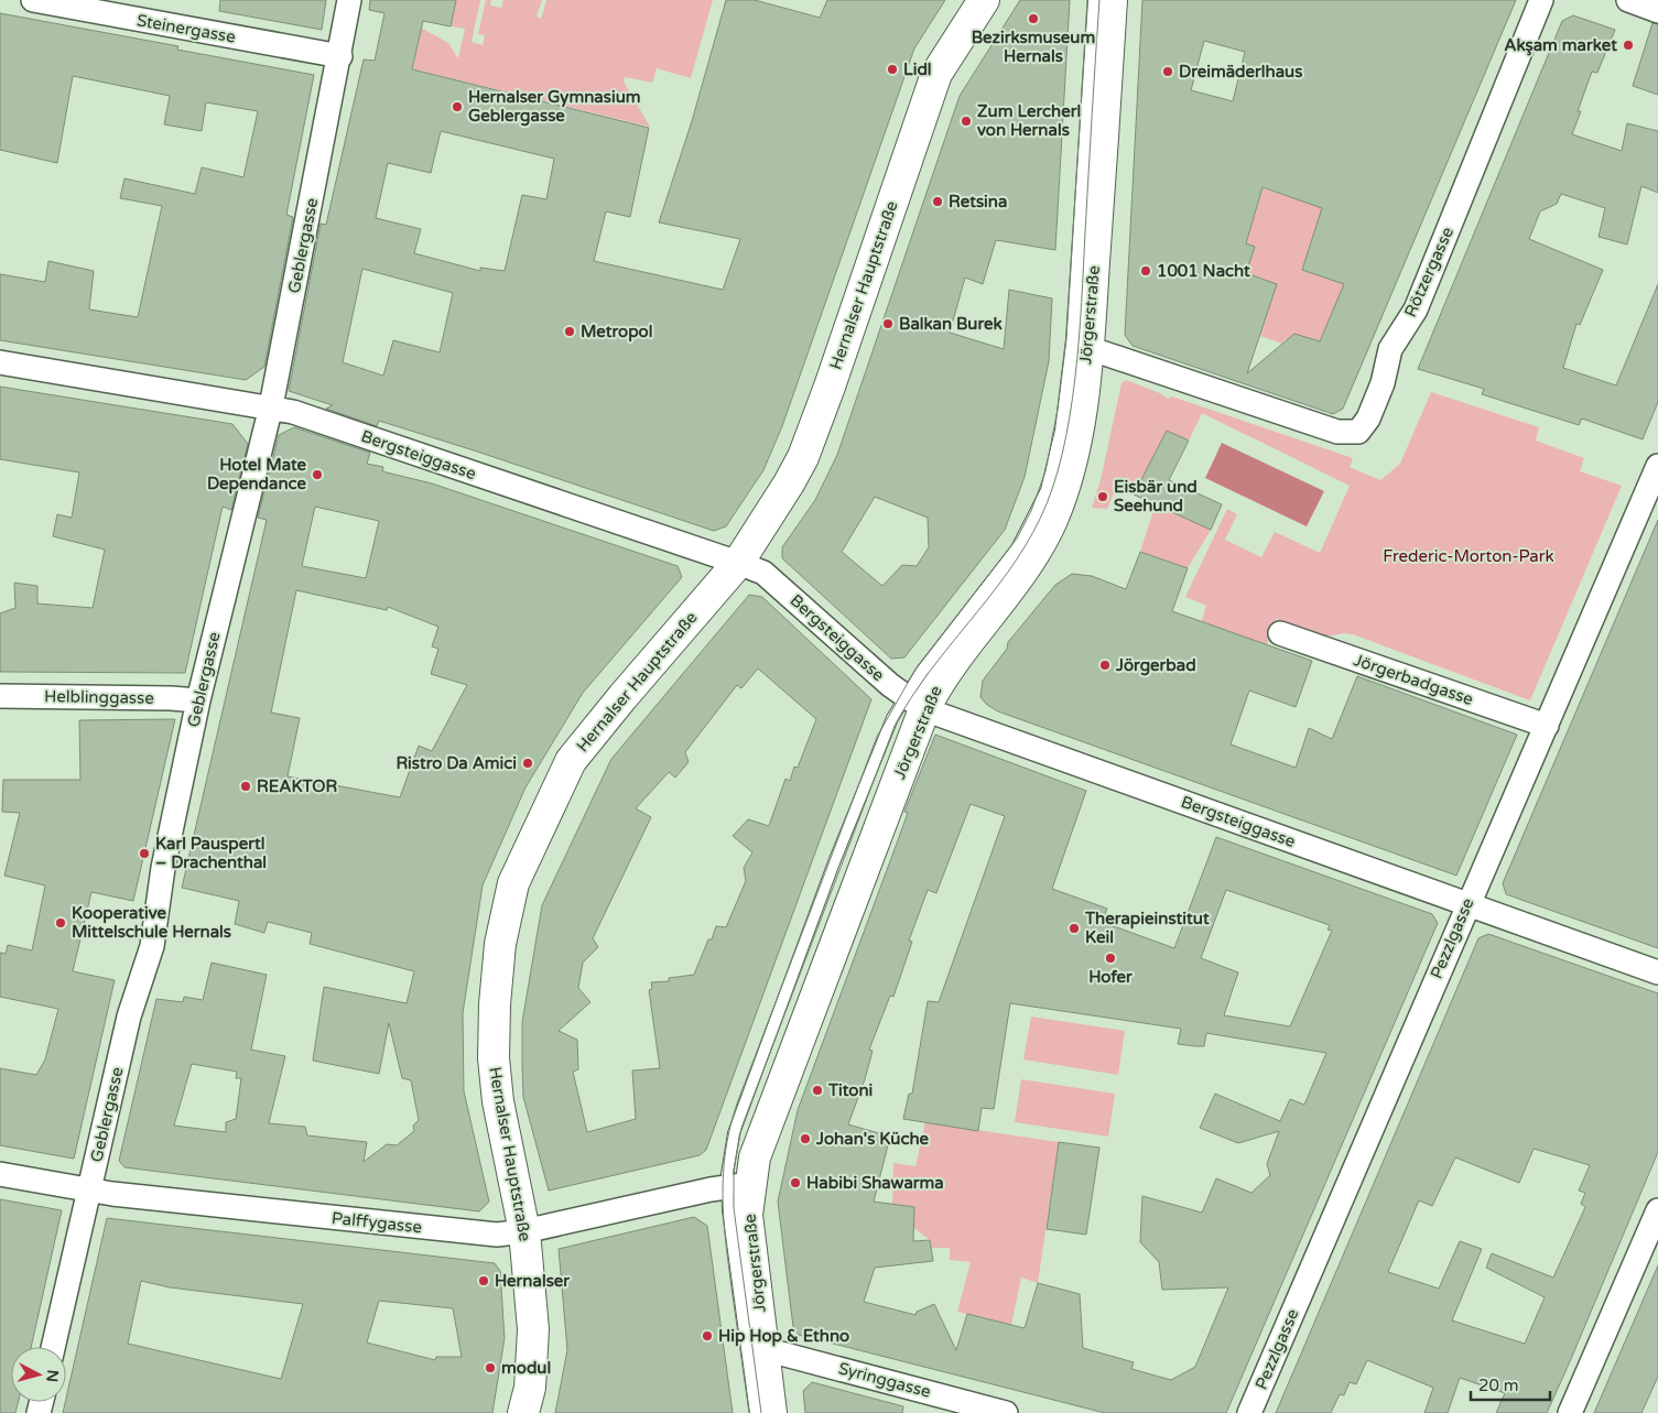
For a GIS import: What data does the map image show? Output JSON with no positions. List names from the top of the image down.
{
  "streets": {
    "main road": ["Hernalser Hauptstraße", "Jörgerstraße"],
    "street": [
      "Steinergasse",
      "Geblergasse",
      "Rötzergasse",
      "Bergsteiggasse",
      "Jörgerbadgasse",
      "Helblinggasse",
      "Pezzlgasse",
      "Palffygasse",
      "Syringgasse"
    ]
  },
  "crossings": [
    ["Steinergasse", "Geblergasse"],
    ["Geblergasse", "Bergsteiggasse"],
    ["Geblergasse", "Helblinggasse"],
    ["Geblergasse", "Palffygasse"],
    ["Rötzergasse", "Jörgerstraße"],
    ["Hernalser Hauptstraße", "Bergsteiggasse"],
    ["Hernalser Hauptstraße", "Palffygasse"],
    ["Jörgerstraße", "Bergsteiggasse"],
    ["Jörgerstraße", "Palffygasse"],
    ["Jörgerstraße", "Syringgasse"],
    ["Bergsteiggasse", "Pezzlgasse"],
    ["Jörgerbadgasse", "Pezzlgasse"]
  ],
  "parks": ["Frederic-Morton-Park"],
  "places": [
    "Bezirksmuseum Hernals",
    "Akşam market",
    "Lidl",
    "Dreimäderlhaus",
    "Hernalser Gymnasium Geblergasse",
    "Zum Lercherl von Hernals",
    "Retsina",
    "1001 Nacht",
    "Balkan Burek",
    "Metropol",
    "Hotel Mate Dependance",
    "Eisbär und Seehund",
    "Jörgerbad",
    "Ristro Da Amici",
    "REAKTOR",
    "Karl Pauspertl – Drachenthal",
    "Kooperative Mittelschule Hernals",
    "Therapieinstitut Keil",
    "Hofer",
    "Titoni",
    "Johan's Küche",
    "Habibi Shawarma",
    "Hernalser",
    "Hip Hop & Ethno",
    "modul"
  ],
  "scale_bar": "20 m",
  "north": "right"
}
